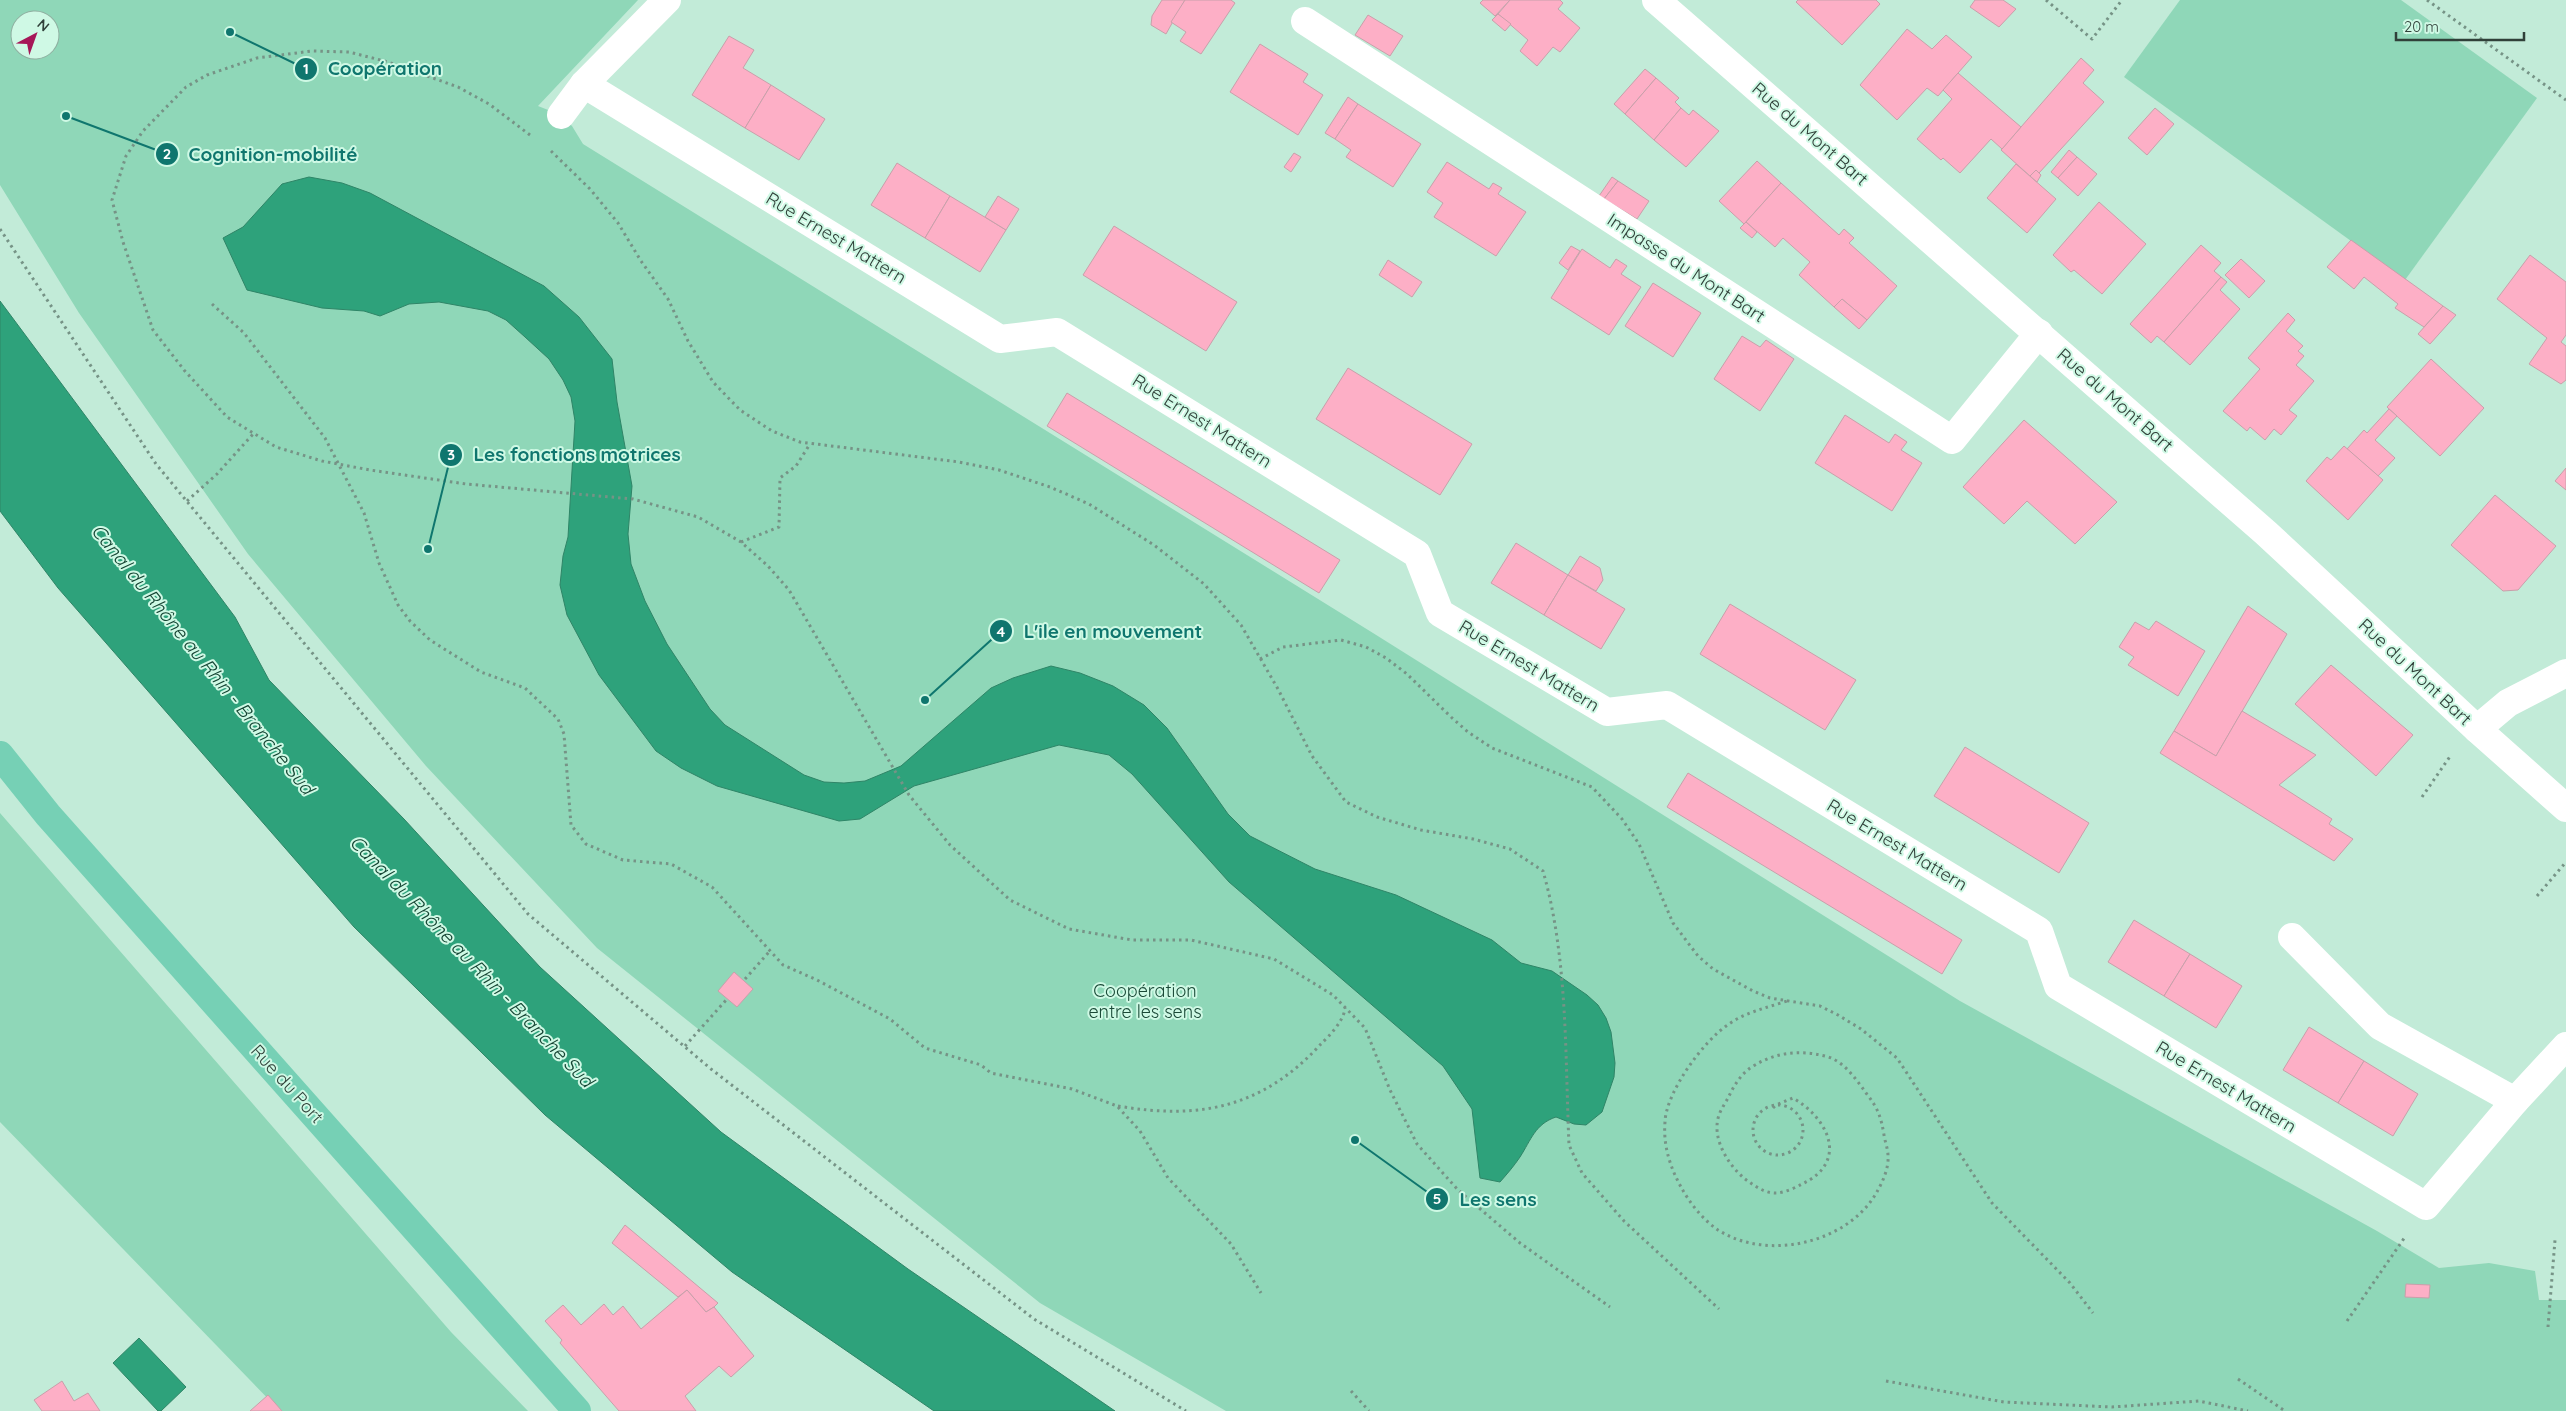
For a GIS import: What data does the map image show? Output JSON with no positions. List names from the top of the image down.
{
  "streets": {
    "main road": ["Rue du Port"],
    "street": ["Rue du Mont Bart", "Rue Ernest Mattern", "Impasse du Mont Bart"]
  },
  "crossings": [
    ["Rue du Mont Bart", "Impasse du Mont Bart"]
  ],
  "water": ["Canal du Rhône au Rhin - Branche Sud"],
  "parks": ["Coopération entre les sens"],
  "places": [
    "Coopération",
    "Cognition-mobilité",
    "Les fonctions motrices",
    "L'ile en mouvement",
    "Les sens"
  ],
  "scale_bar": "20 m",
  "north": "top right"
}
